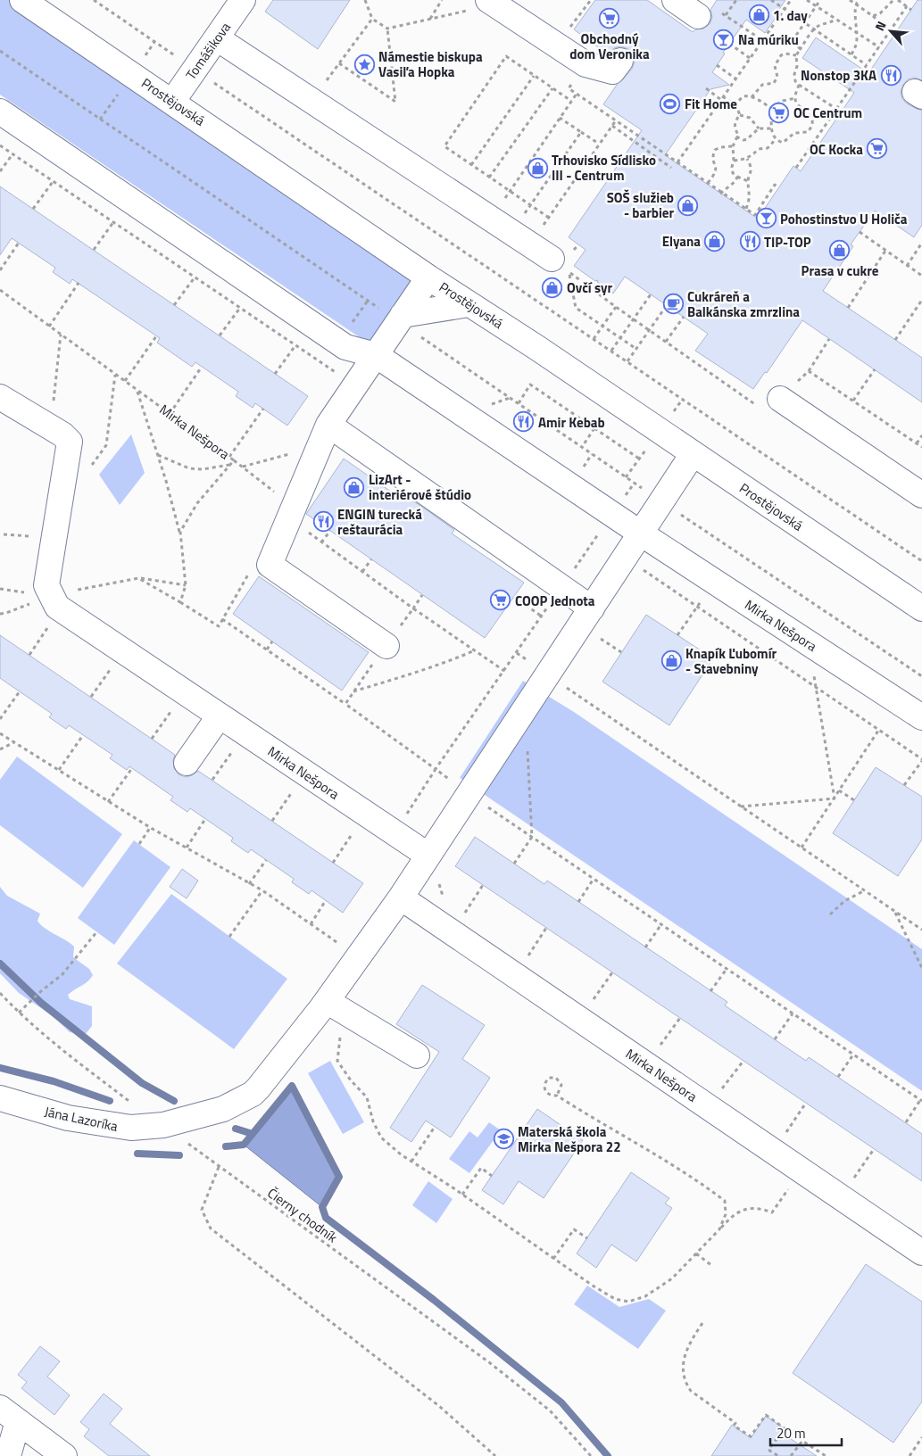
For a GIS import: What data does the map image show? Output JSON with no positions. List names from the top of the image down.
{
  "streets": {
    "street": [
      "Tomášikova",
      "Prostějovská",
      "Mirka Nešpora",
      "Jána Lazoríka"
    ],
    "path": ["Čierny chodník"]
  },
  "crossings": [
    ["Tomášikova", "Prostějovská"],
    ["Jána Lazoríka", "Čierny chodník"]
  ],
  "places": {
    "shop": [
      "1. day",
      "Trhovisko Sídlisko III - Centrum",
      "SOŠ služieb - barbier",
      "Elyana",
      "Prasa v cukre",
      "Ovčí syr",
      "LizArt - interiérové štúdio",
      "Knapík Ľubomír - Stavebniny"
    ],
    "supermarket": [
      "Obchodný dom Veronika",
      "OC Centrum",
      "OC Kocka",
      "COOP Jednota"
    ],
    "bar": ["Na múriku", "Pohostinstvo U Holiča"],
    "place": ["Námestie biskupa Vasiľa Hopka"],
    "restaurant": [
      "Nonstop 3KA",
      "TIP-TOP",
      "Amir Kebab",
      "ENGIN turecká reštaurácia"
    ],
    "sports": ["Fit Home"],
    "cafe": ["Cukráreň a Balkánska zmrzlina"],
    "school or university": ["Materská škola Mirka Nešpora 22"]
  },
  "scale_bar": "20 m",
  "north": "top left"
}
